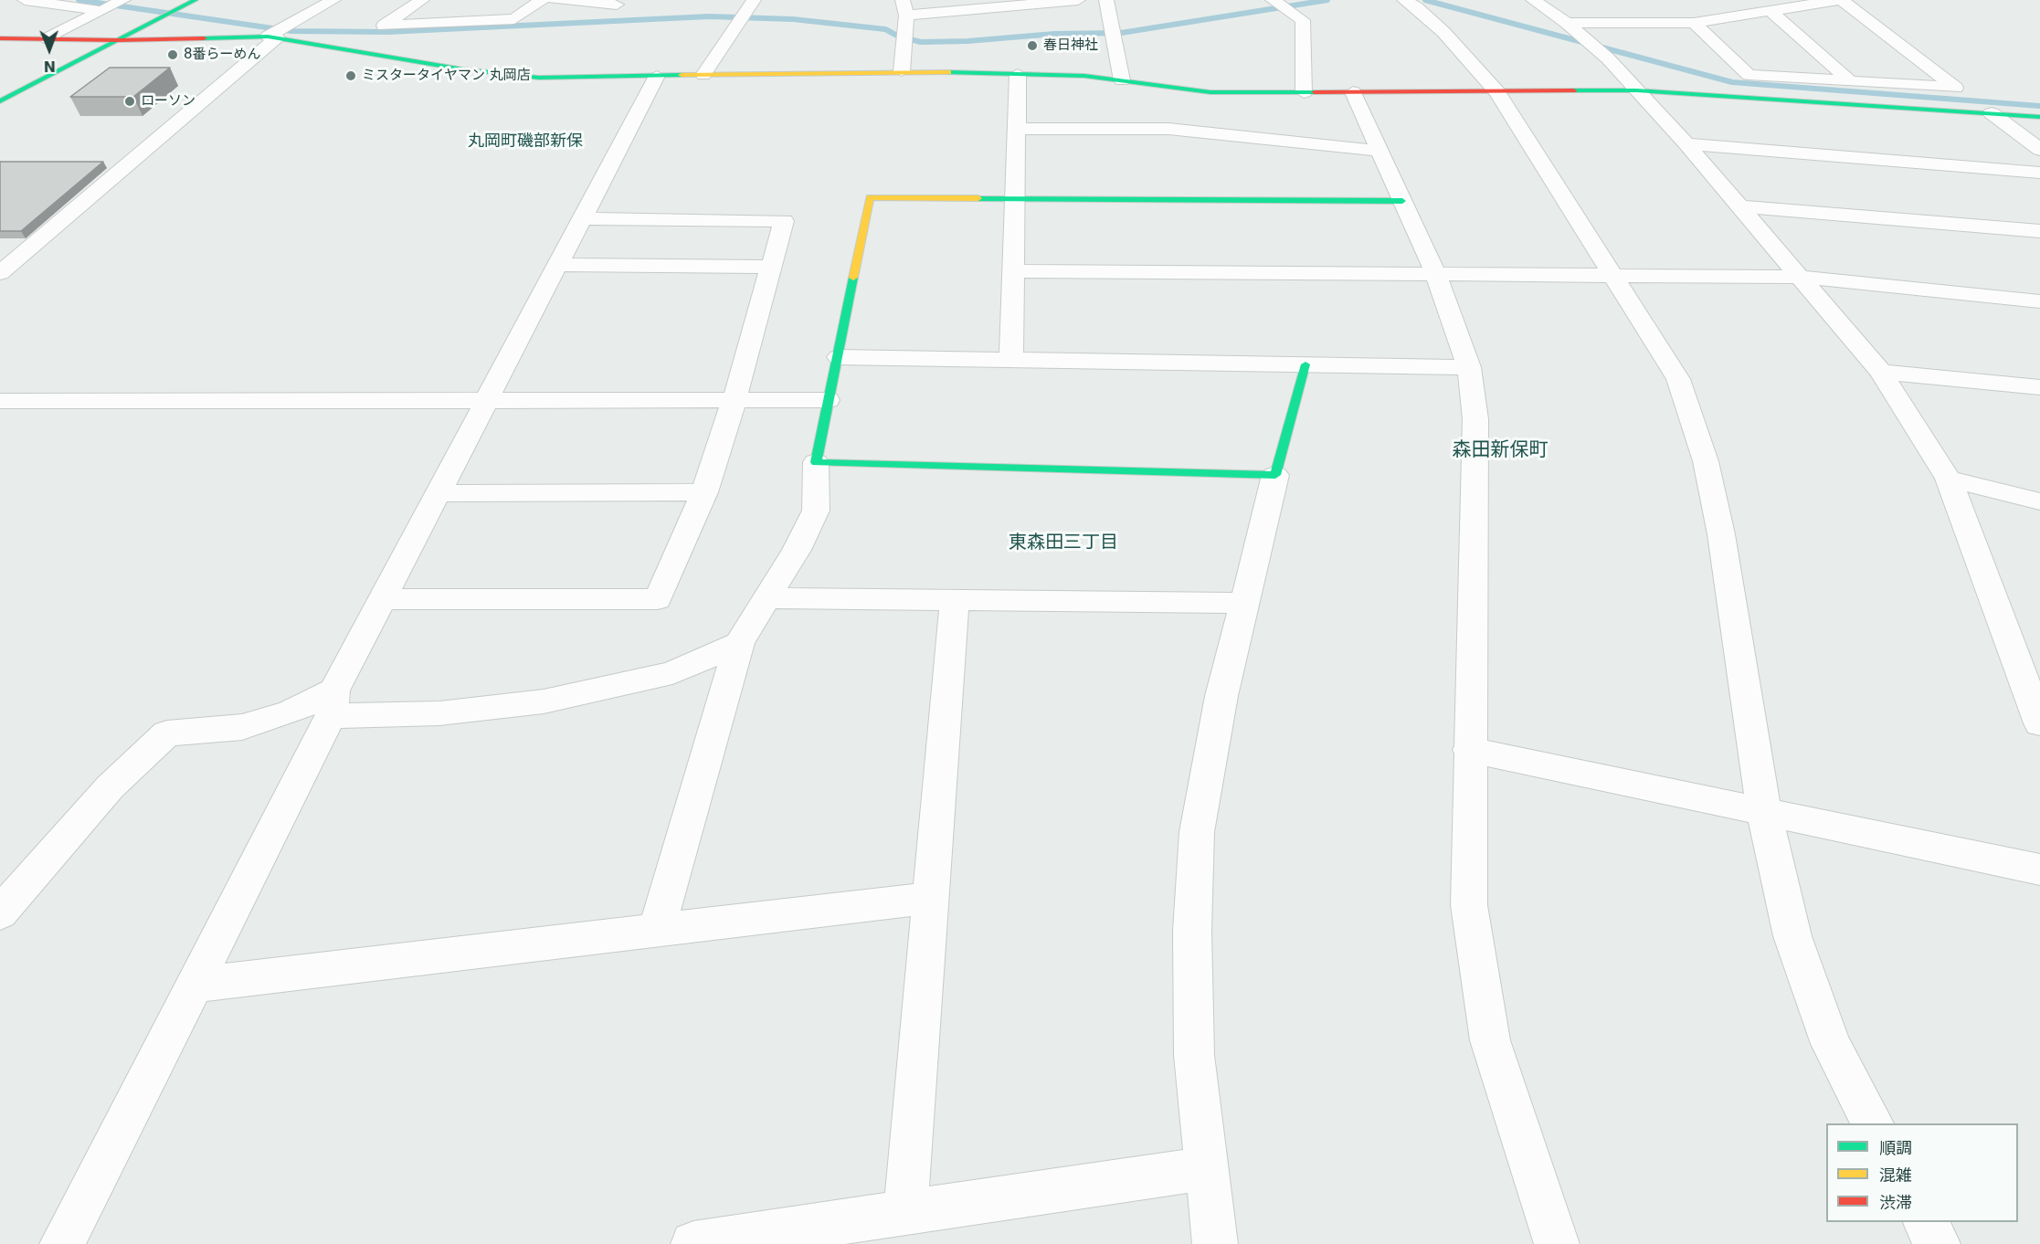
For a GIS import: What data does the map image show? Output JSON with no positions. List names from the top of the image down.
{
  "districts": ["丸岡町磯部新保", "森田新保町", "東森田三丁目"],
  "places": [
    "春日神社",
    "8番らーめん",
    "ミスタータイヤマン 丸岡店",
    "ローソン"
  ],
  "legend": ["順調", "混雑", "渋滞"],
  "north": "bottom"
}
